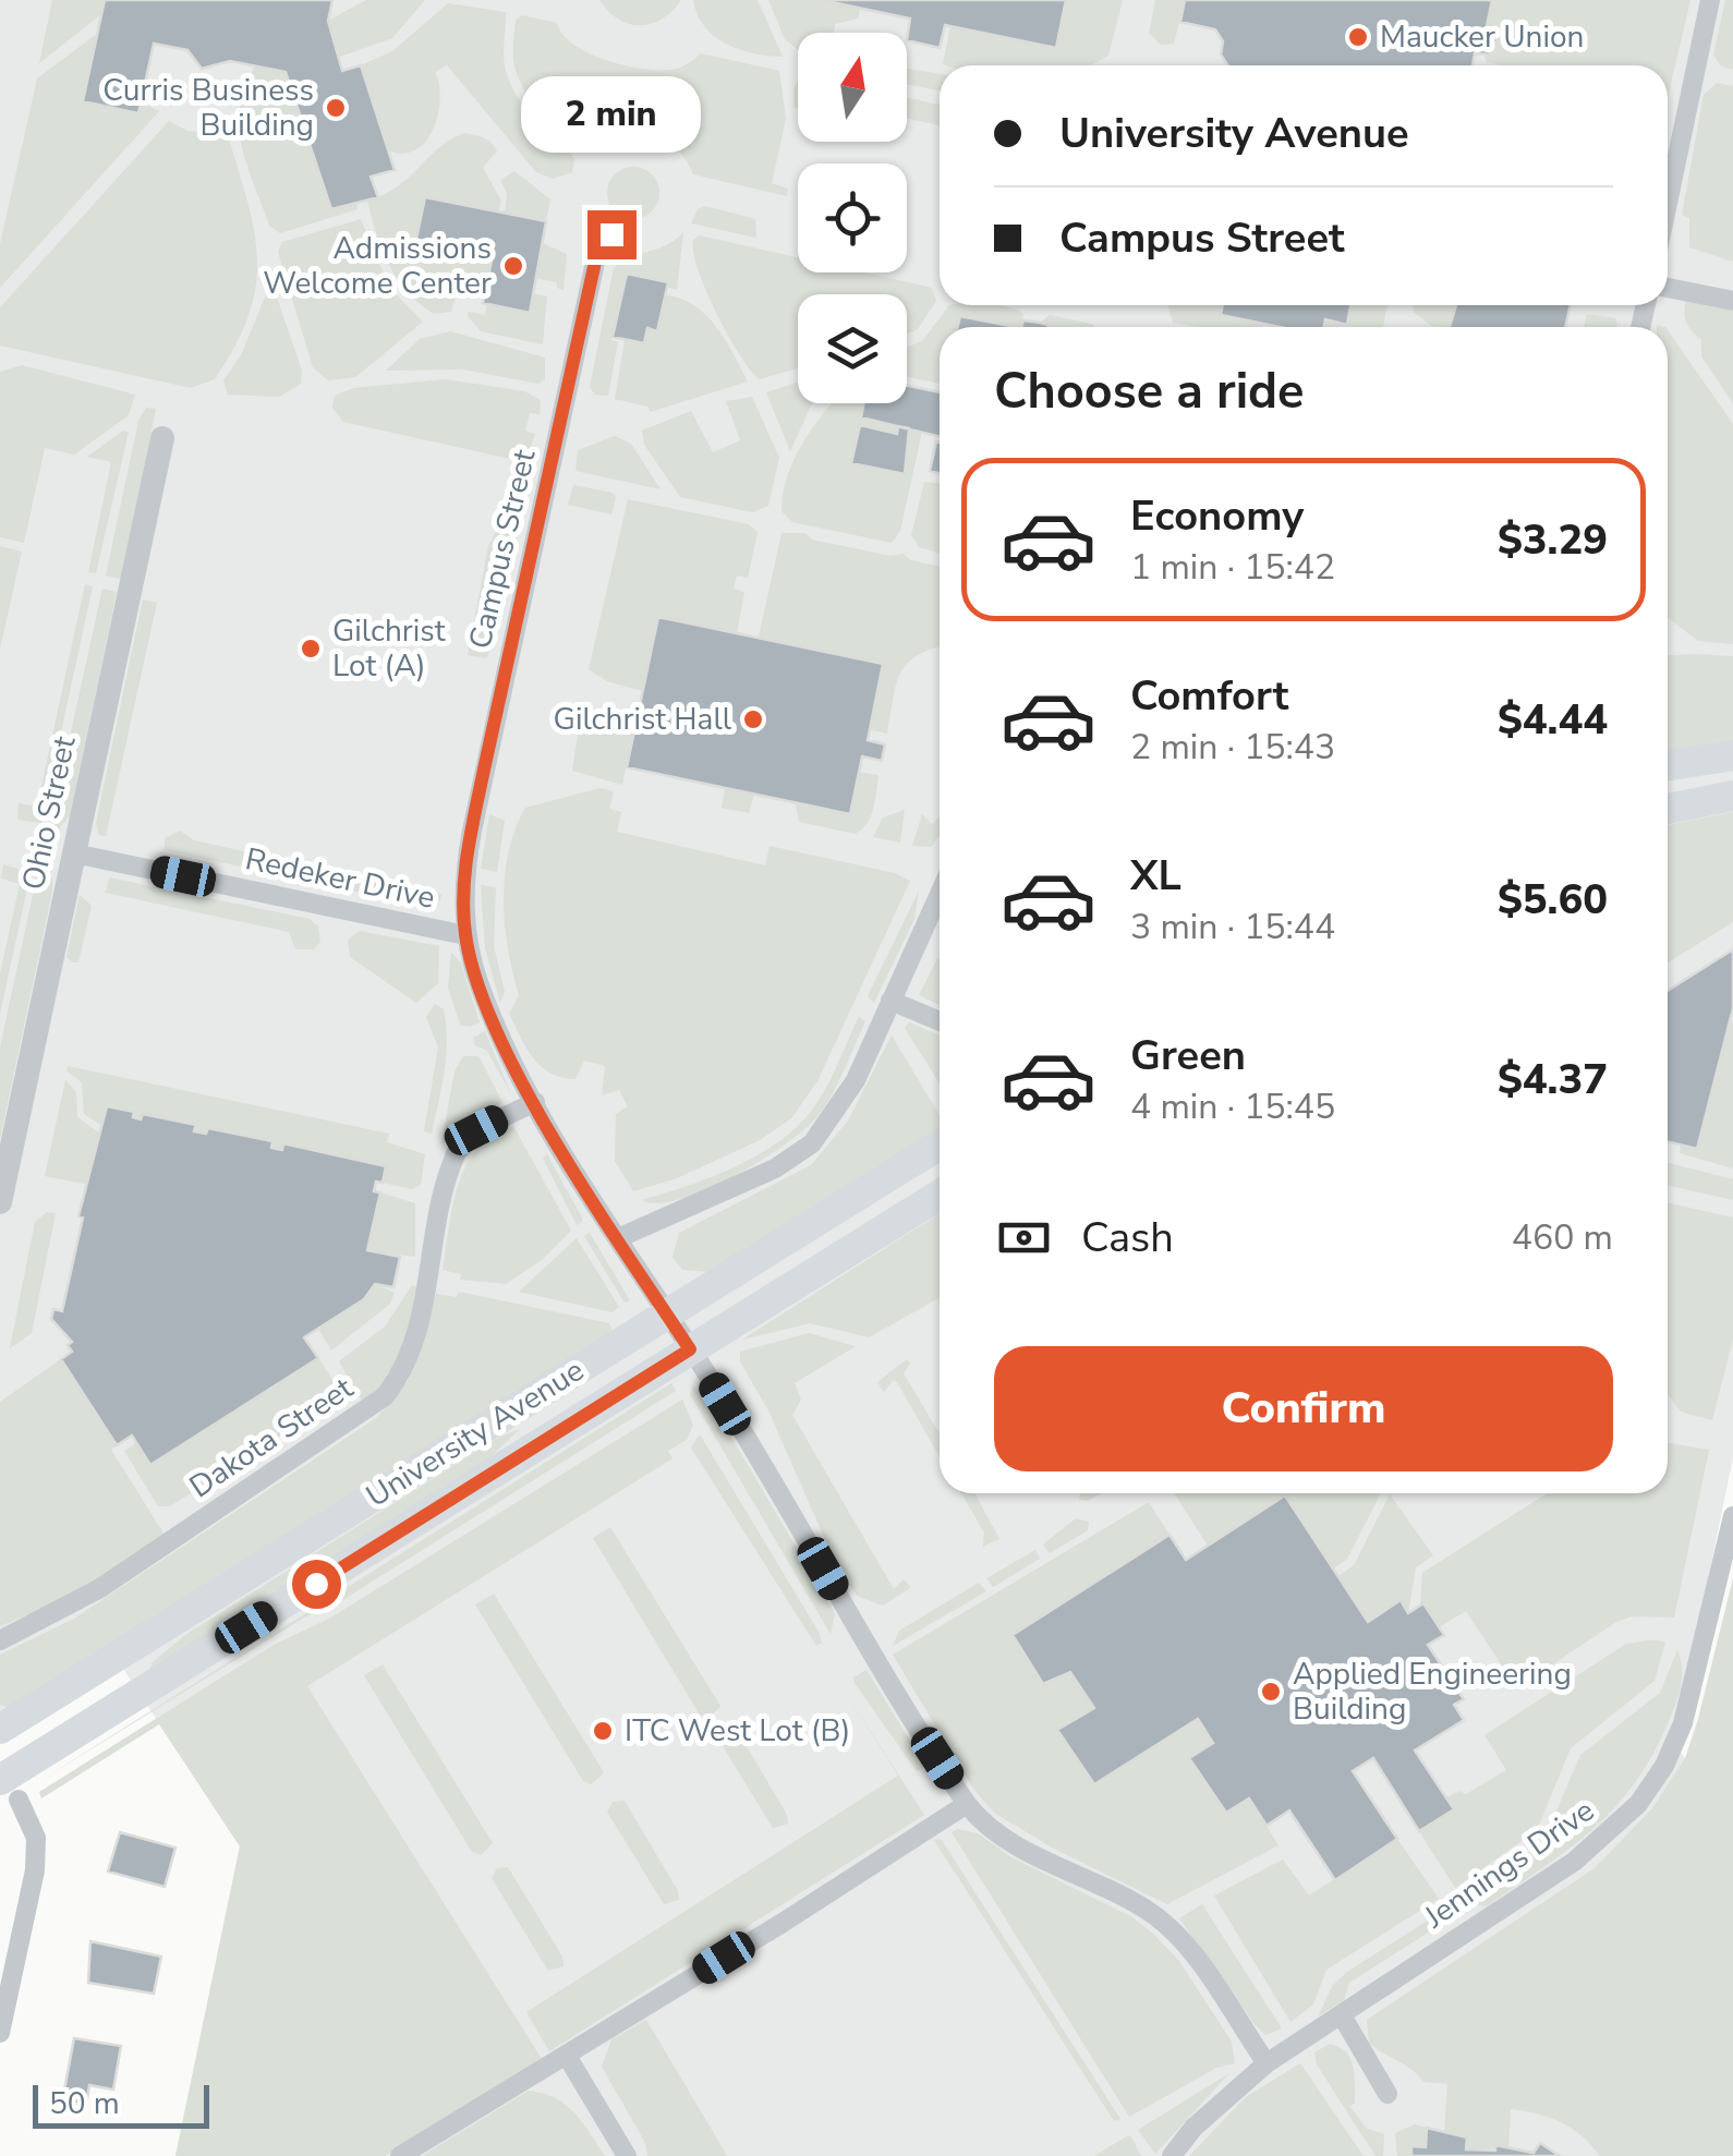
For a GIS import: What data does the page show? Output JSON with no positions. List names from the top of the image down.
{
  "streets": {
    "main road": ["University Avenue"],
    "street": [
      "Campus Street",
      "Ohio Street",
      "Redeker Drive",
      "Dakota Street",
      "Jennings Drive"
    ]
  },
  "crossings": [
    ["Campus Street", "Redeker Drive"],
    ["Campus Street", "University Avenue"],
    ["Campus Street", "Dakota Street"],
    ["Ohio Street", "Redeker Drive"]
  ],
  "places": [
    "Maucker Union",
    "Curris Business Building",
    "Admissions Welcome Center",
    "Gilchrist Lot (A)",
    "Gilchrist Hall",
    "Applied Engineering Building",
    "ITC West Lot (B)"
  ],
  "scale_bar": "50 m",
  "north": "top",
  "page": {
    "banner": ["University Avenue", "Campus Street"],
    "bubble": "2 min",
    "heading": "Choose a ride",
    "list": [
      {
        "name": "Economy",
        "note": "1 min · 15:42",
        "value": "$3.29"
      },
      {
        "name": "Comfort",
        "note": "2 min · 15:43",
        "value": "$4.44"
      },
      {
        "name": "XL",
        "note": "3 min · 15:44",
        "value": "$5.60"
      },
      {
        "name": "Green",
        "note": "4 min · 15:45",
        "value": "$4.37"
      }
    ],
    "pay": ["Cash", "460 m"],
    "buttons": "Confirm",
    "scale": "50 m"
  }
}
